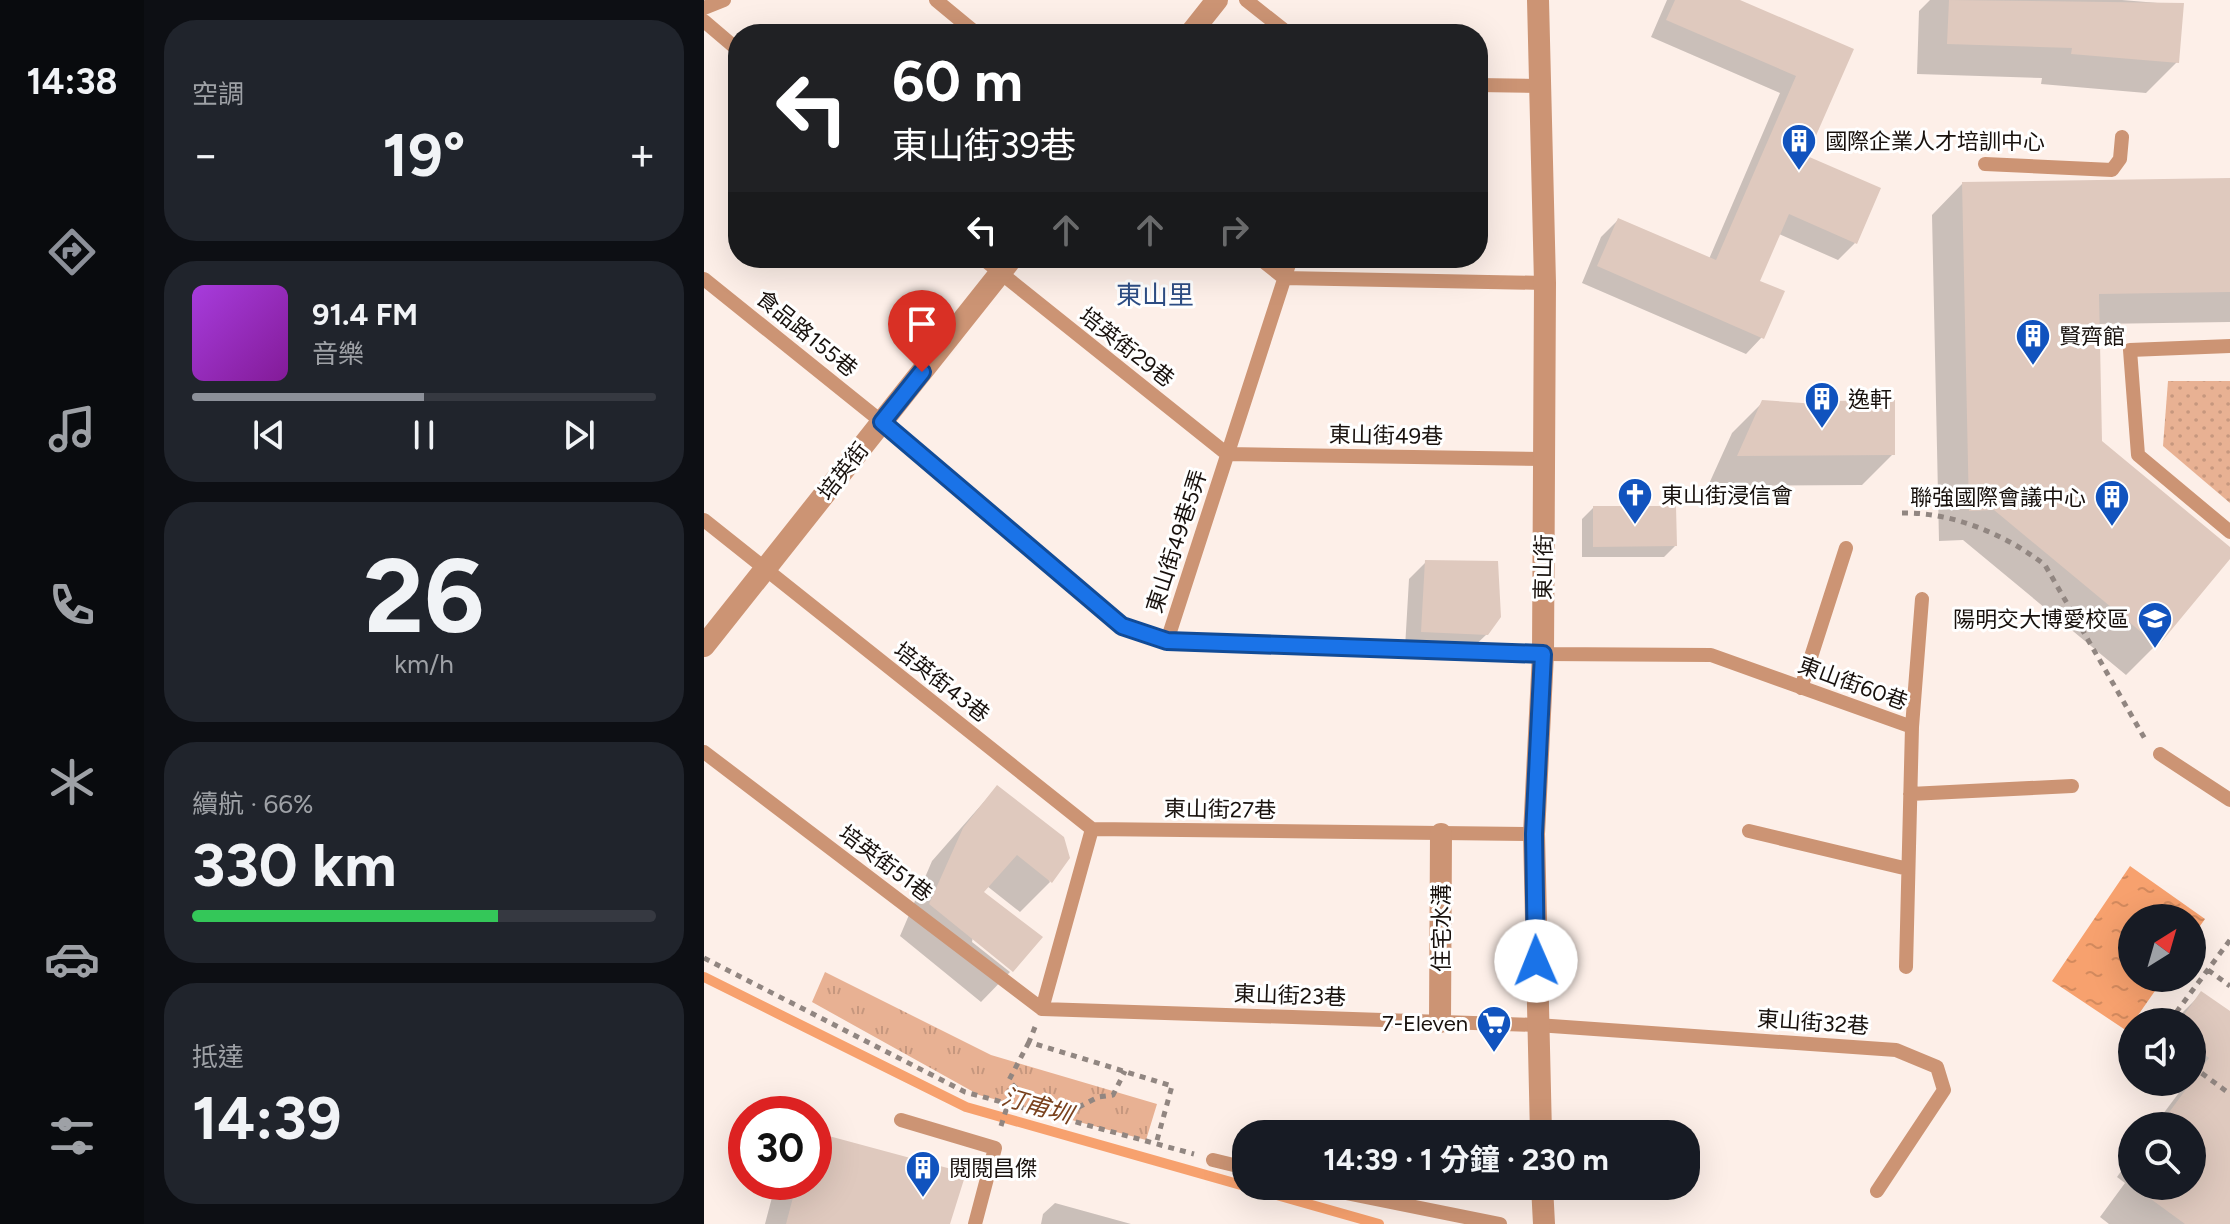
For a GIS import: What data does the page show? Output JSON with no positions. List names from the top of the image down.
{
  "streets": {
    "street": ["培英街", "東山街", "住宅水溝"],
    "lane": [
      "食品路155巷",
      "培英街29巷",
      "東山街49巷",
      "東山街49巷5弄",
      "培英街43巷",
      "東山街60巷",
      "東山街27巷",
      "培英街51巷",
      "東山街23巷",
      "東山街32巷"
    ]
  },
  "crossings": [
    ["食品路155巷", "培英街"],
    ["食品路155巷", "東山街49巷5弄"],
    ["食品路155巷", "東山街60巷"],
    ["培英街29巷", "東山街49巷"],
    ["培英街29巷", "東山街49巷5弄"],
    ["東山街49巷", "東山街49巷5弄"],
    ["東山街49巷", "東山街"],
    ["培英街", "培英街43巷"],
    ["東山街49巷5弄", "東山街60巷"],
    ["東山街", "東山街60巷"],
    ["東山街", "東山街27巷"],
    ["東山街", "東山街23巷"],
    ["東山街", "東山街32巷"],
    ["培英街43巷", "東山街27巷"],
    ["東山街27巷", "住宅水溝"],
    ["培英街51巷", "東山街23巷"],
    ["住宅水溝", "東山街23巷"],
    ["東山街23巷", "東山街32巷"]
  ],
  "districts": ["東山里"],
  "water": ["汀甫圳"],
  "places": {
    "building": [
      "國際企業人才培訓中心",
      "賢齊館",
      "逸軒",
      "聯強國際會議中心",
      "閱閱昌傑"
    ],
    "church": ["東山街浸信會"],
    "school or university": ["陽明交大博愛校區"],
    "supermarket": ["7-Eleven"]
  },
  "north": "top right",
  "page": {
    "tabs": "14:38",
    "tile": [
      "空調",
      ["26", "km/h"],
      ["續航 · 66%", "330 km"],
      ["抵達", "14:39"]
    ],
    "turn": ["60 m", "東山街39巷"],
    "heat": ["−", "19°", "+"],
    "song": ["91.4 FM", "音樂"],
    "limit": "30",
    "trip": "14:39 · 1 分鐘 · 230 m"
  }
}
